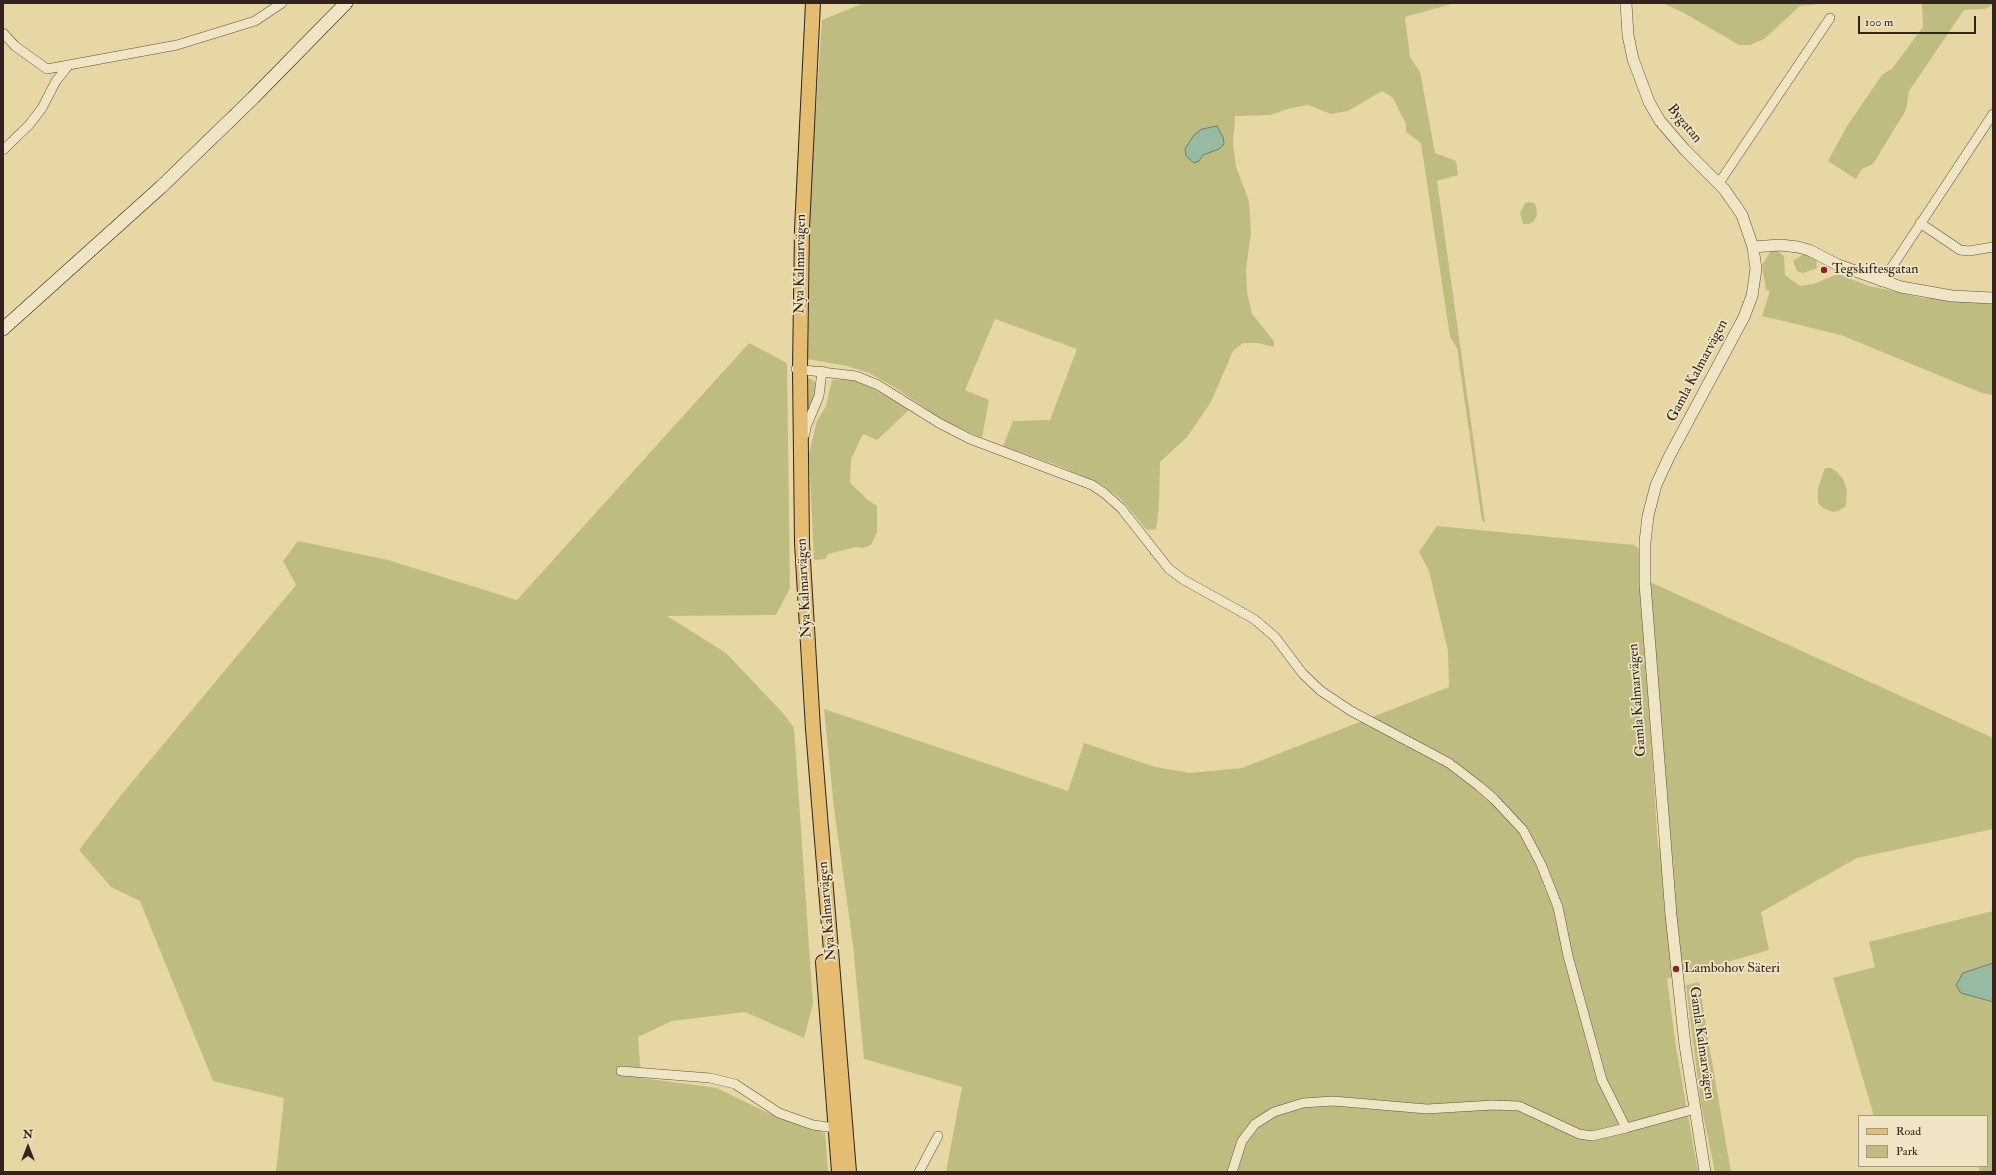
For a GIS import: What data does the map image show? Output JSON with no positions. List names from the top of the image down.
{
  "streets": {
    "main road": ["Nya Kalmarvägen"],
    "street": ["Bygatan", "Gamla Kalmarvägen"]
  },
  "crossings": [
    ["Bygatan", "Gamla Kalmarvägen"]
  ],
  "places": ["Tegskiftesgatan", "Lambohov Säteri"],
  "legend": ["Road", "Park"],
  "scale_bar": "100 m",
  "north": "top"
}
